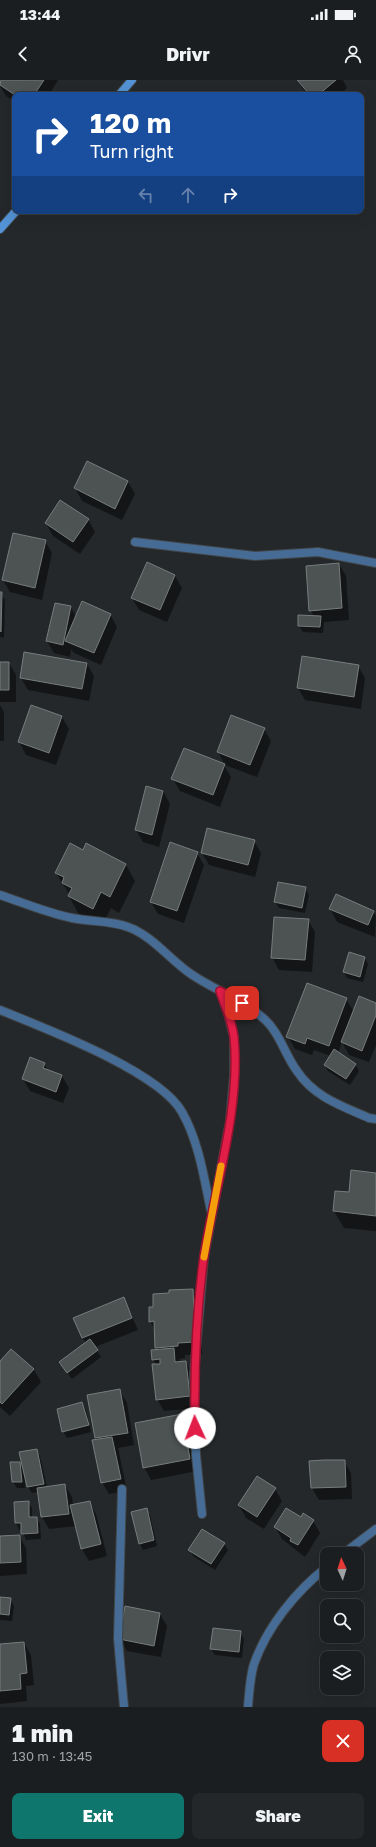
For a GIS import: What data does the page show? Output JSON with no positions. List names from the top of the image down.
{
  "north": "top",
  "page": {
    "status": "13:44",
    "header": "Drivr",
    "turn": ["120 m", "Turn right"],
    "heading": ["1 min", "130 m · 13:45"],
    "buttons": ["Exit", "Share"]
  }
}
